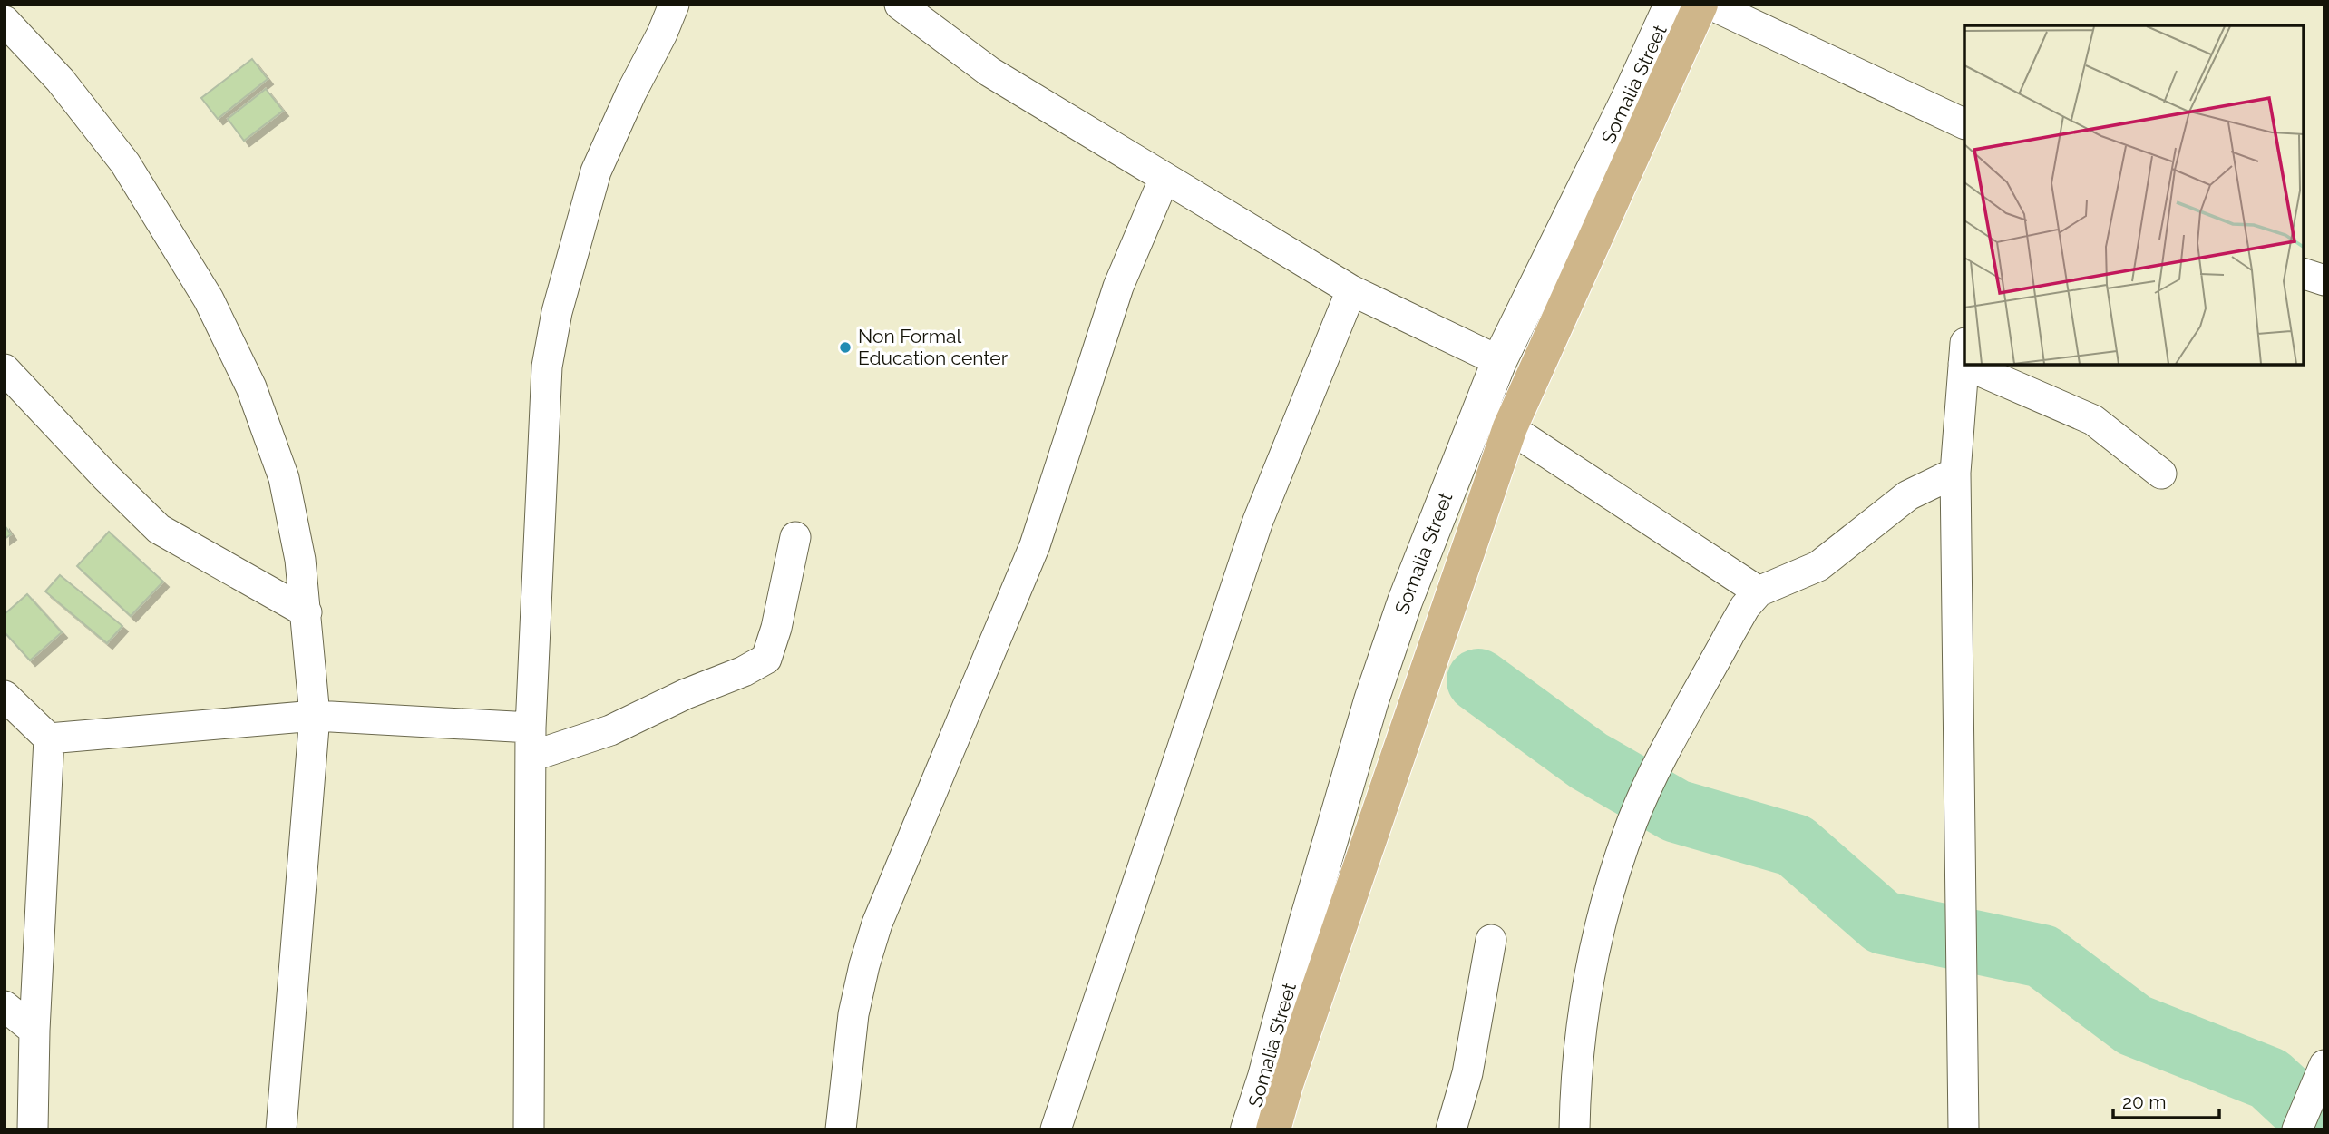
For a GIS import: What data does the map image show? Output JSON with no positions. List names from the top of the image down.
{
  "streets": {
    "main road": ["Somalia Street"]
  },
  "places": ["Non Formal Education center"],
  "scale_bar": "20 m"
}
